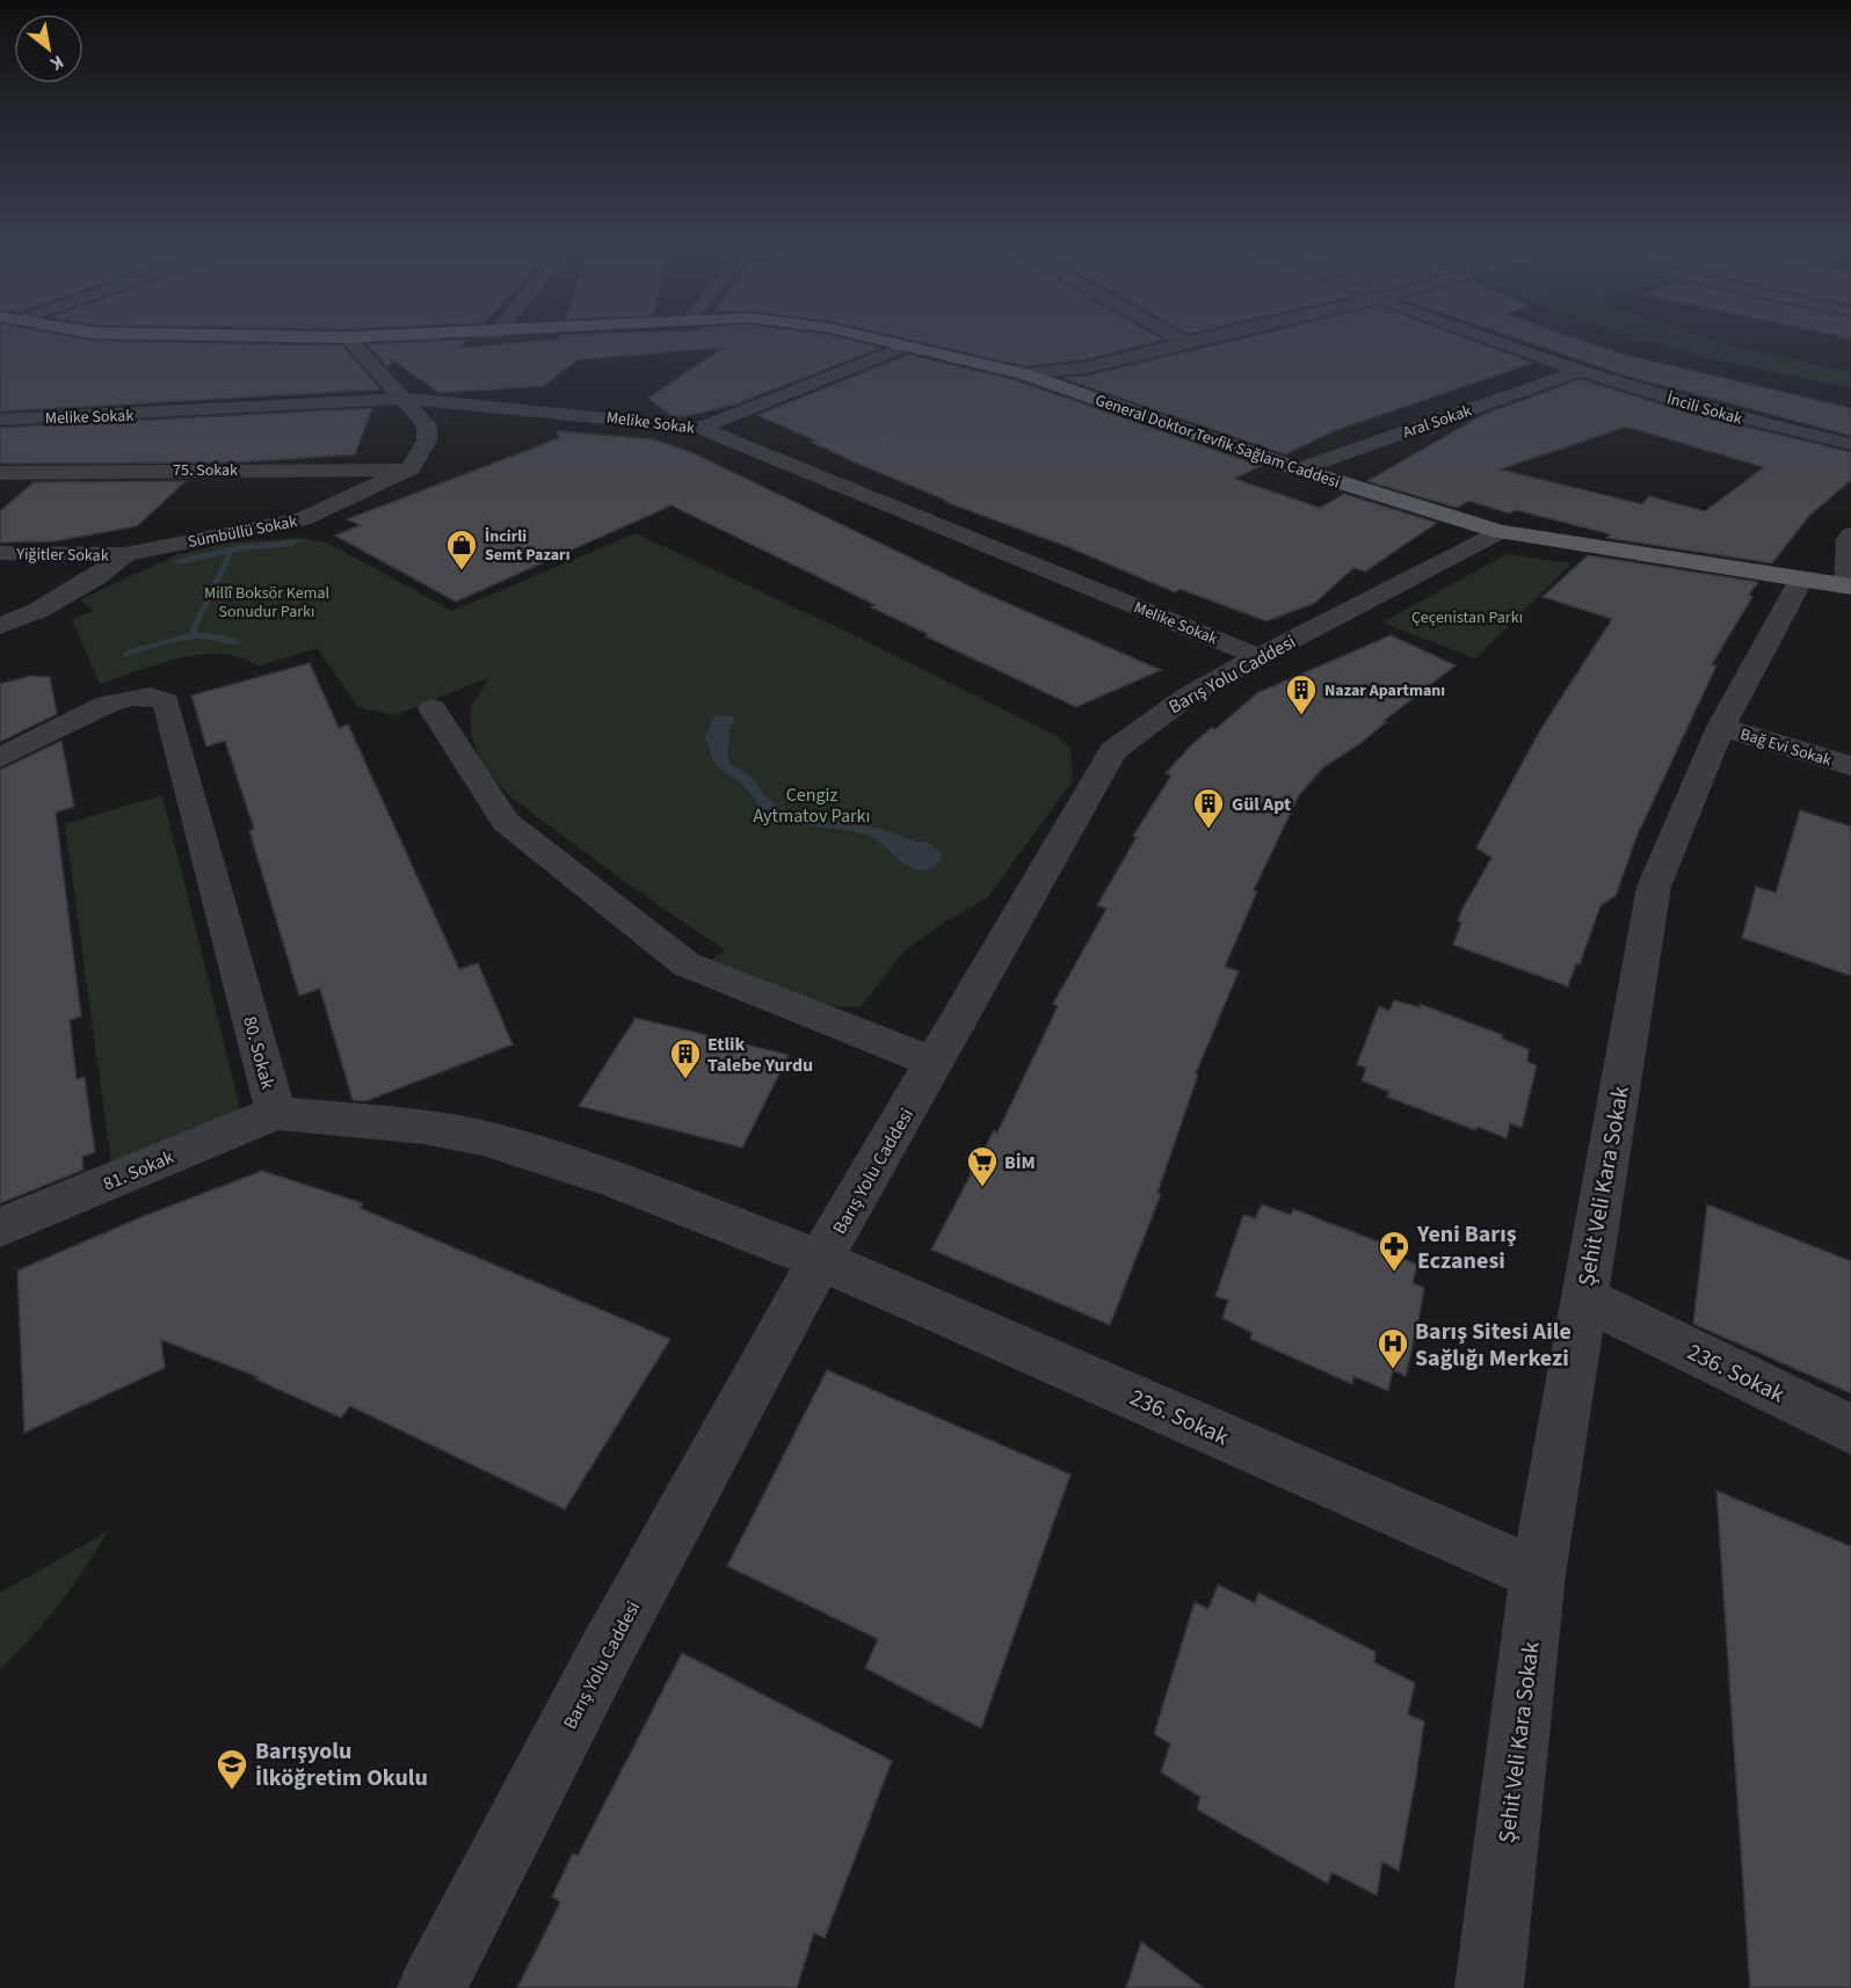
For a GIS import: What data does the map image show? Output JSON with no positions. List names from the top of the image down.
{
  "streets": {
    "main road": ["General Doktor Tevfik Sağlam Caddesi"],
    "street": [
      "İncili Sokak",
      "Melike Sokak",
      "Aral Sokak",
      "75. Sokak",
      "Sümbüllü Sokak",
      "Yiğitler Sokak",
      "Barış Yolu Caddesi",
      "Bağ Evi Sokak",
      "80. Sokak",
      "81. Sokak",
      "Şehit Veli Kara Sokak",
      "236. Sokak"
    ]
  },
  "crossings": [
    ["İncili Sokak", "Aral Sokak"],
    ["Melike Sokak", "Barış Yolu Caddesi"],
    ["Aral Sokak", "General Doktor Tevfik Sağlam Caddesi"],
    ["General Doktor Tevfik Sağlam Caddesi", "Barış Yolu Caddesi"],
    ["General Doktor Tevfik Sağlam Caddesi", "Şehit Veli Kara Sokak"],
    ["75. Sokak", "Sümbüllü Sokak"],
    ["Sümbüllü Sokak", "Yiğitler Sokak"],
    ["Barış Yolu Caddesi", "80. Sokak"],
    ["Barış Yolu Caddesi", "236. Sokak"],
    ["Bağ Evi Sokak", "Şehit Veli Kara Sokak"],
    ["80. Sokak", "81. Sokak"],
    ["80. Sokak", "236. Sokak"],
    ["Şehit Veli Kara Sokak", "236. Sokak"]
  ],
  "parks": ["Millî Boksör Kemal Sonudur Parkı", "Çeçenistan Parkı", "Cengiz Aytmatov Parkı"],
  "places": {
    "shop": ["İncirli Semt Pazarı"],
    "building": ["Nazar Apartmanı", "Gül Apt", "Etlik Talebe Yurdu"],
    "supermarket": ["BİM"],
    "pharmacy": ["Yeni Barış Eczanesi"],
    "hospital": ["Barış Sitesi Aile Sağlığı Merkezi"],
    "school or university": ["Barışyolu İlköğretim Okulu"]
  },
  "north": "bottom right"
}
